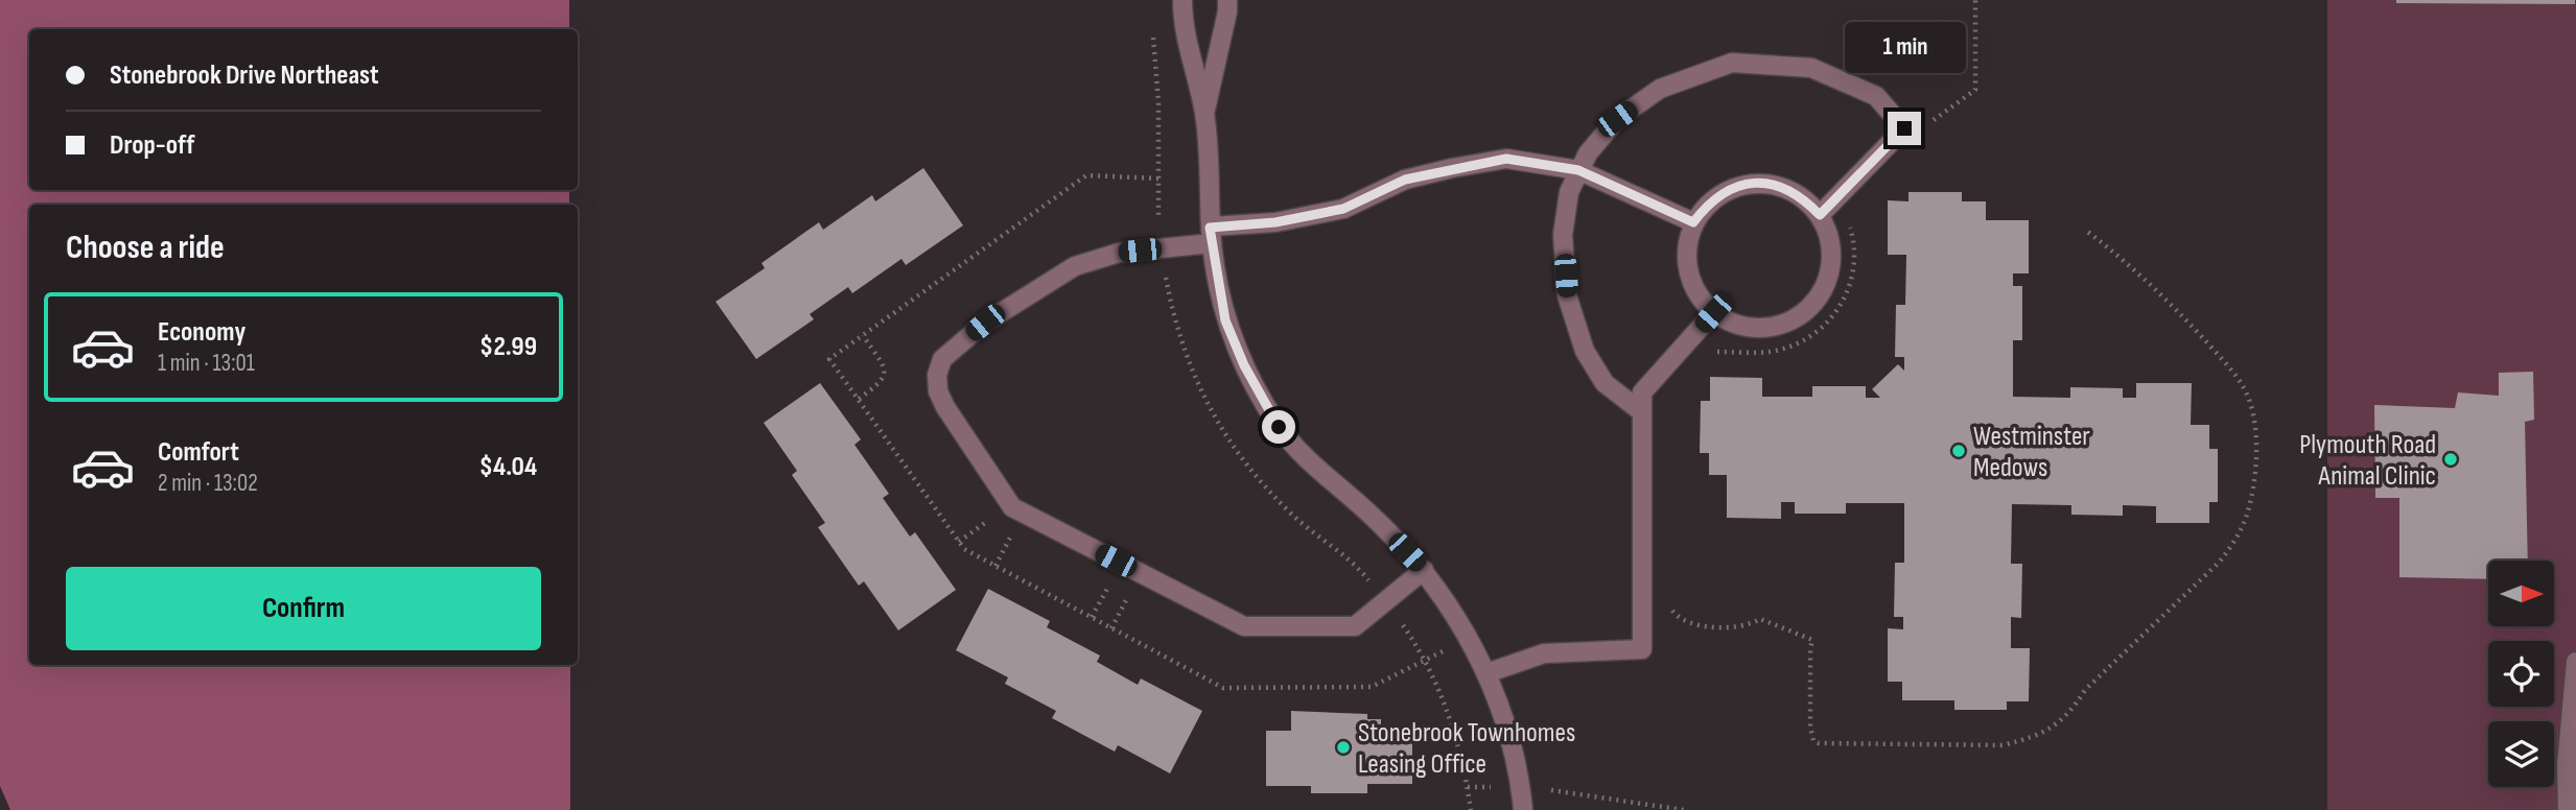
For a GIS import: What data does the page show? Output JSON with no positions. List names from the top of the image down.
{
  "places": ["Westminster Medows", "Plymouth Road Animal Clinic", "Stonebrook Townhomes Leasing Office"],
  "north": "right",
  "page": {
    "bubble": "1 min",
    "banner": ["Stonebrook Drive Northeast", "Drop-off"],
    "heading": "Choose a ride",
    "list": [
      {
        "name": "Economy",
        "note": "1 min · 13:01",
        "value": "$2.99"
      },
      {
        "name": "Comfort",
        "note": "2 min · 13:02",
        "value": "$4.04"
      }
    ],
    "buttons": "Confirm"
  }
}
